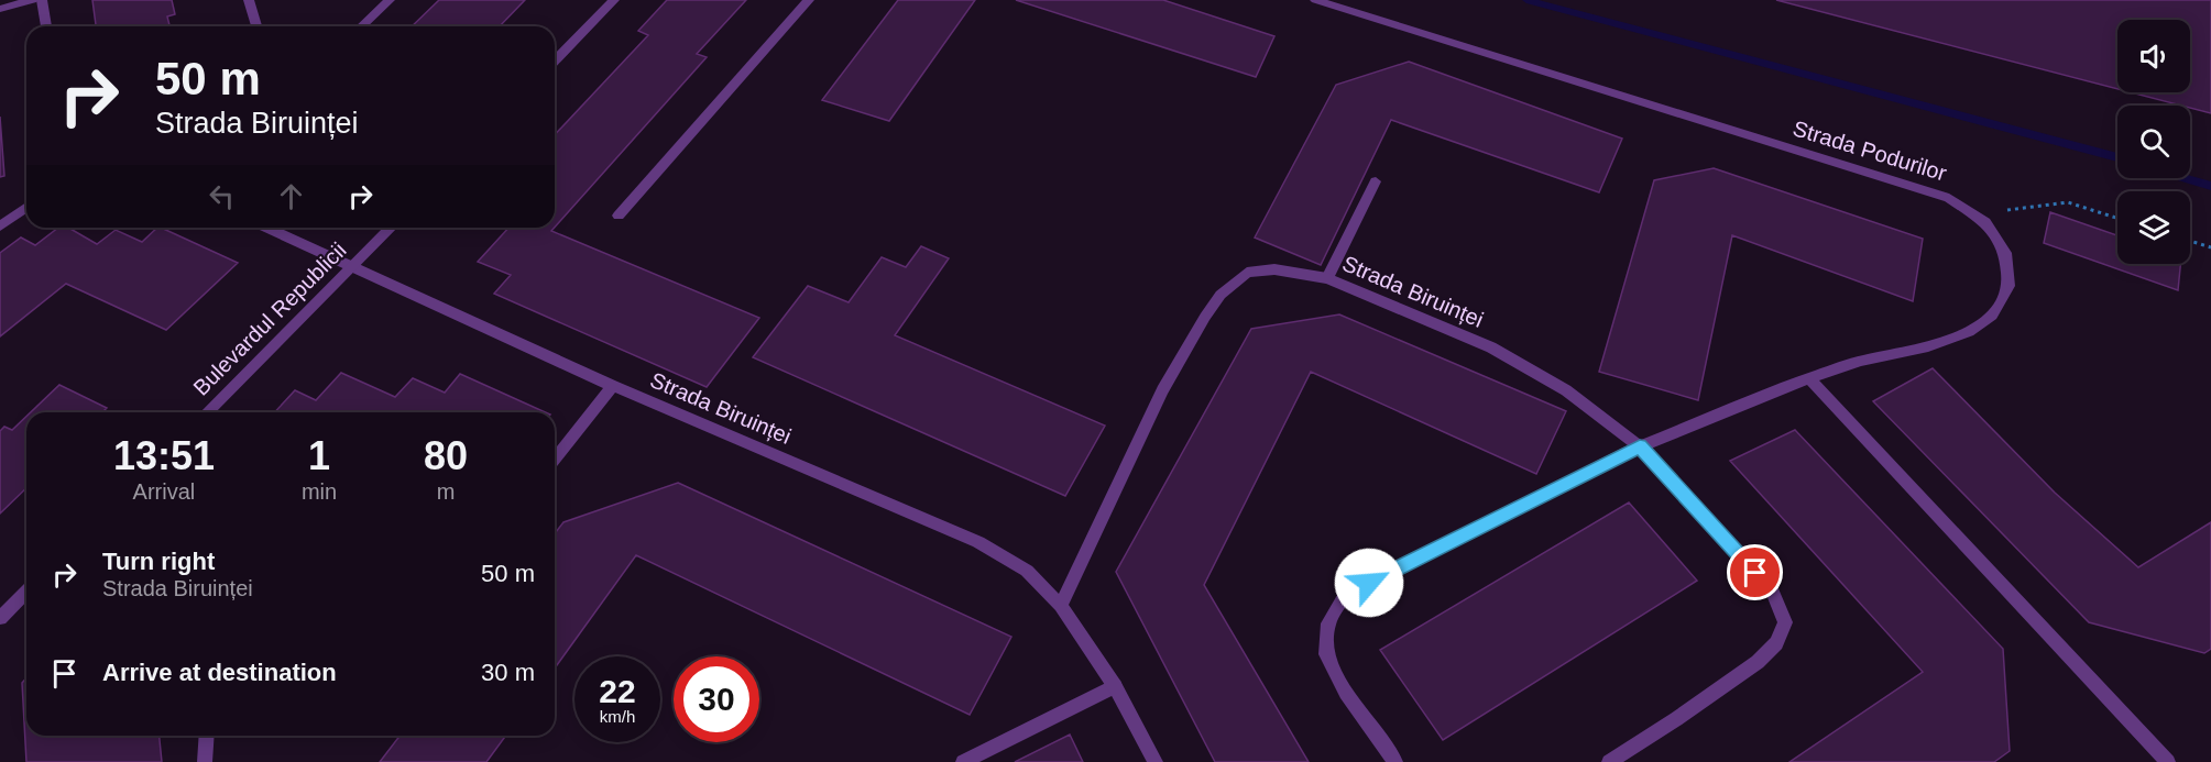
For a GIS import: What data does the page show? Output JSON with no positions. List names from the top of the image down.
{
  "streets": {
    "street": ["Strada Podurilor", "Strada Biruinței", "Bulevardul Republicii"]
  },
  "crossings": [
    ["Strada Podurilor", "Strada Biruinței"],
    ["Strada Biruinței", "Bulevardul Republicii"]
  ],
  "page": {
    "turn": ["50 m", "Strada Biruinței"],
    "eta": [
      "13:51",
      "Arrival",
      "1",
      "min",
      "80",
      "m"
    ],
    "list": [
      {
        "name": "Turn right",
        "note": "Strada Biruinței",
        "value": "50 m"
      },
      {
        "name": "Arrive at destination",
        "value": "30 m"
      }
    ],
    "speed": "22 km/h",
    "limit": "30"
  }
}
